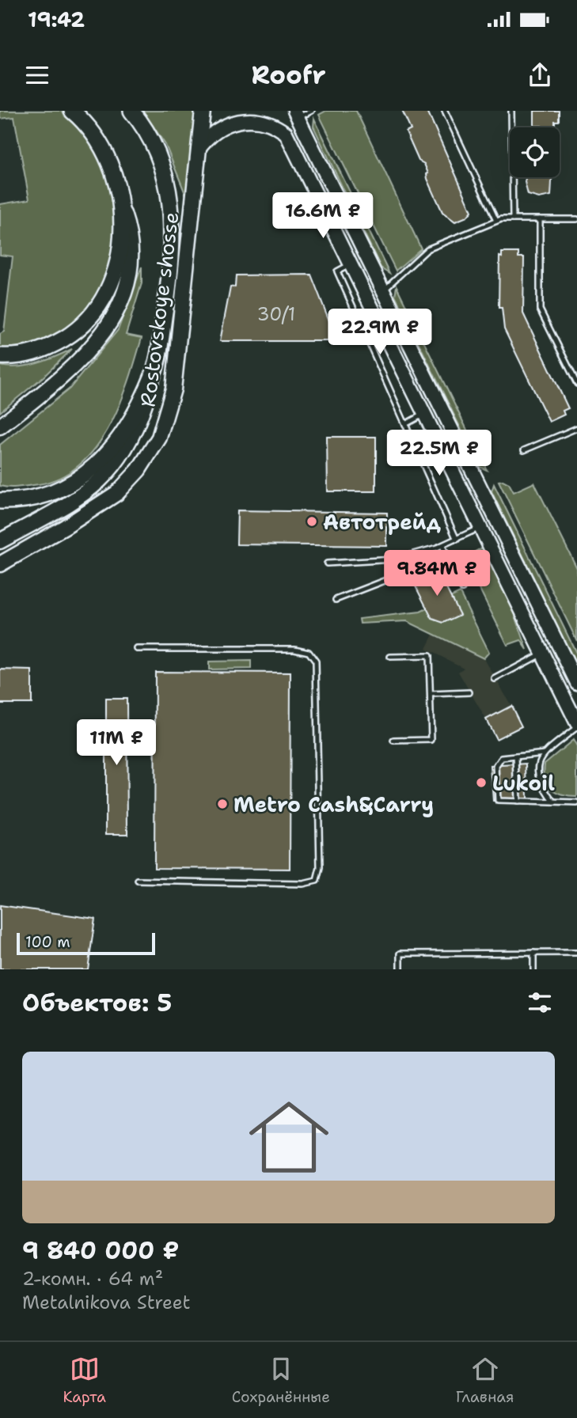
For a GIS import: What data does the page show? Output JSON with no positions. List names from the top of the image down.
{
  "streets": {
    "main road": ["Rostovskoye shosse"]
  },
  "places": ["Автотрейд", "Lukoil", "Metro Cash&Carry"],
  "house_numbers": ["30/1"],
  "scale_bar": "100 m",
  "page": {
    "status": "19:42",
    "header": "Roofr",
    "price": [
      "16.6M ₽",
      "22.9M ₽",
      "22.5M ₽",
      "9.84M ₽",
      "11M ₽"
    ],
    "scale": "100 m",
    "heading": "Объектов: 5",
    "list": [
      {
        "name": "9 840 000 ₽",
        "note": "2-комн. · 64 m² · Metalnikova Street"
      }
    ],
    "tabs": ["Карта", "Сохранённые", "Главная"]
  }
}
